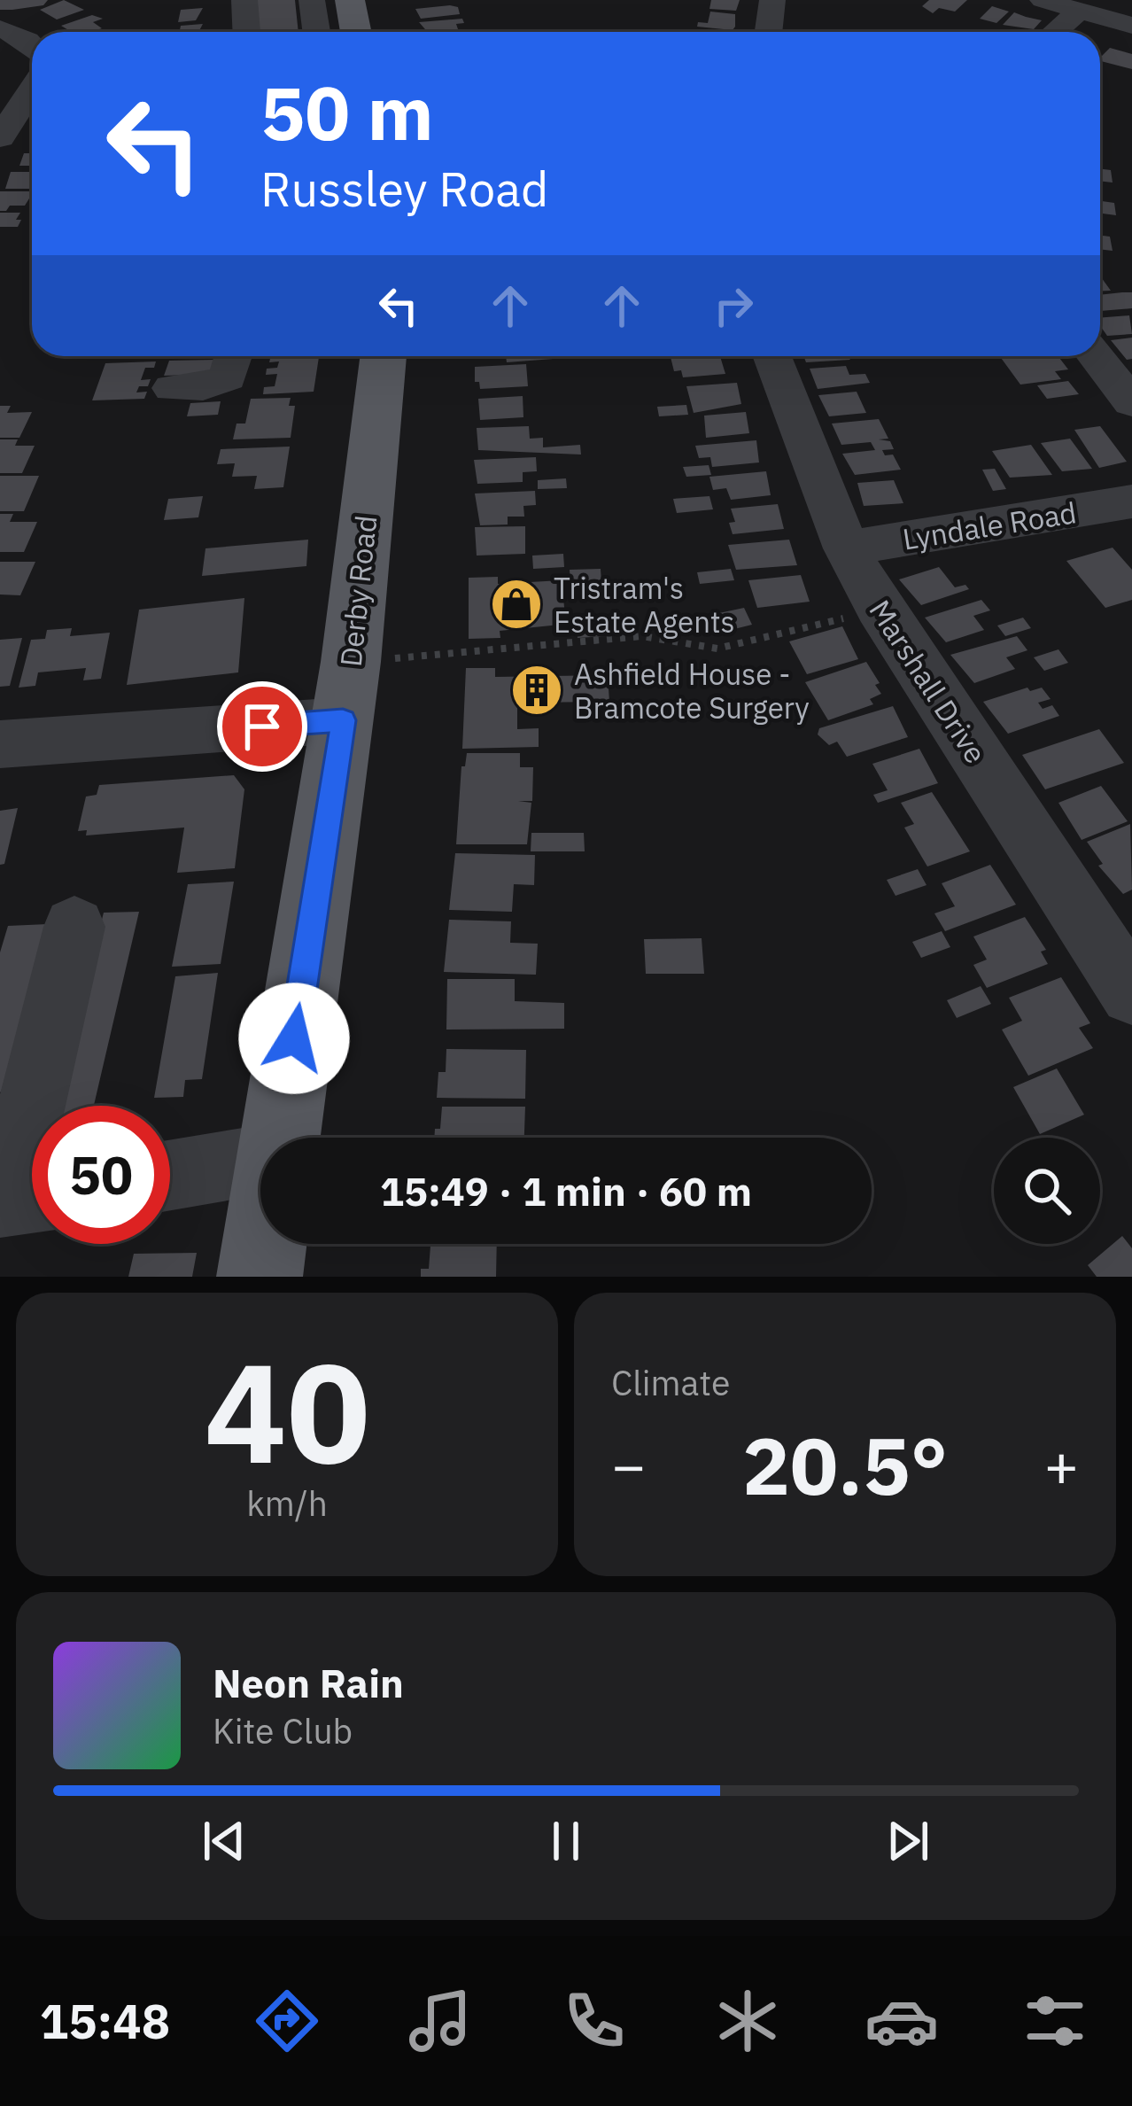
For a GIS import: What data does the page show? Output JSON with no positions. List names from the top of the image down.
{
  "streets": {
    "main road": ["Derby Road"],
    "street": ["Lyndale Road", "Marshall Drive"]
  },
  "crossings": [
    ["Lyndale Road", "Marshall Drive"]
  ],
  "places": {
    "shop": ["Tristram's Estate Agents"],
    "building": ["Ashfield House - Bramcote Surgery"]
  },
  "page": {
    "turn": ["50 m", "Russley Road"],
    "limit": "50",
    "trip": "15:49 · 1 min · 60 m",
    "tile": [
      ["40", "km/h"],
      "Climate"
    ],
    "heat": ["−", "20.5°", "+"],
    "song": ["Neon Rain", "Kite Club"],
    "tabs": "15:48"
  }
}
